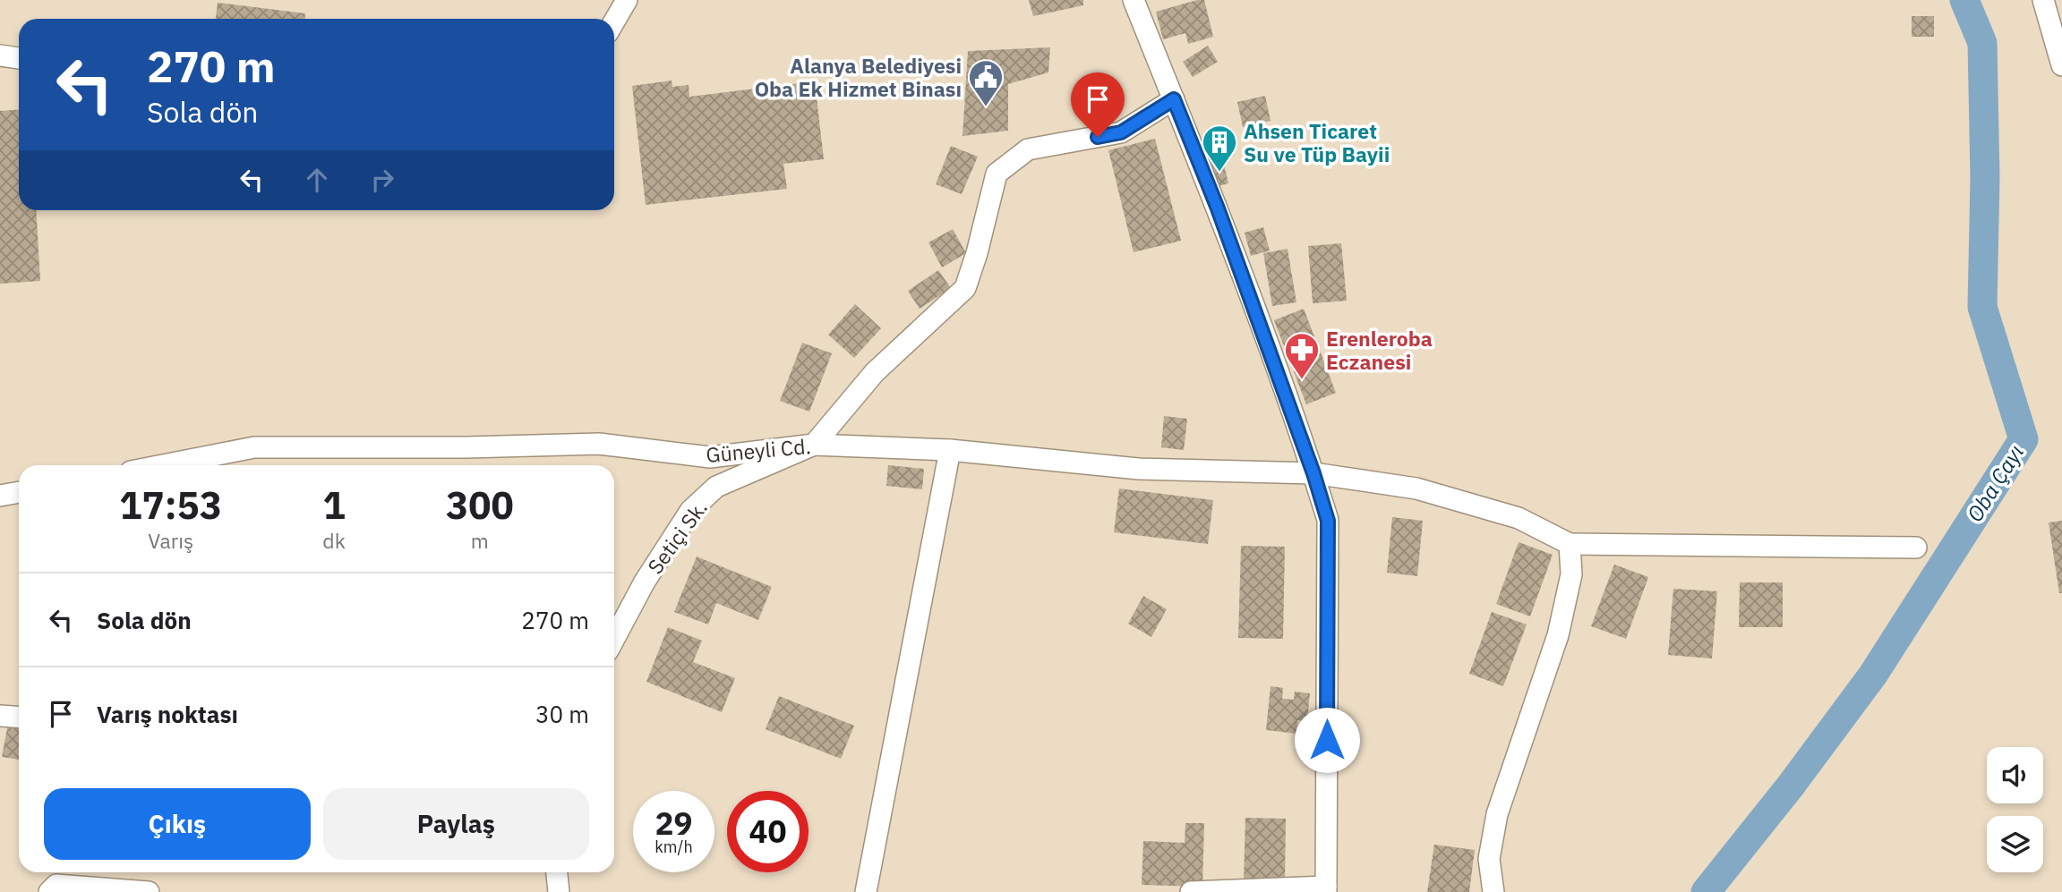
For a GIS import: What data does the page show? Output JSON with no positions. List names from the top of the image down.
{
  "streets": {
    "street": ["Güneyli Cd.", "Setiçi Sk."]
  },
  "crossings": [
    ["Güneyli Cd.", "Setiçi Sk."]
  ],
  "water": ["Oba Çayı"],
  "places": {
    "public building": ["Alanya Belediyesi Oba Ek Hizmet Binası"],
    "building": ["Ahsen Ticaret Su ve Tüp Bayii"],
    "pharmacy": ["Erenleroba Eczanesi"]
  },
  "page": {
    "turn": ["270 m", "Sola dön"],
    "eta": [
      "17:53",
      "Varış",
      "1",
      "dk",
      "300",
      "m"
    ],
    "list": [
      {
        "name": "Sola dön",
        "value": "270 m"
      },
      {
        "name": "Varış noktası",
        "value": "30 m"
      }
    ],
    "buttons": ["Çıkış", "Paylaş"],
    "speed": "29 km/h",
    "limit": "40"
  }
}
